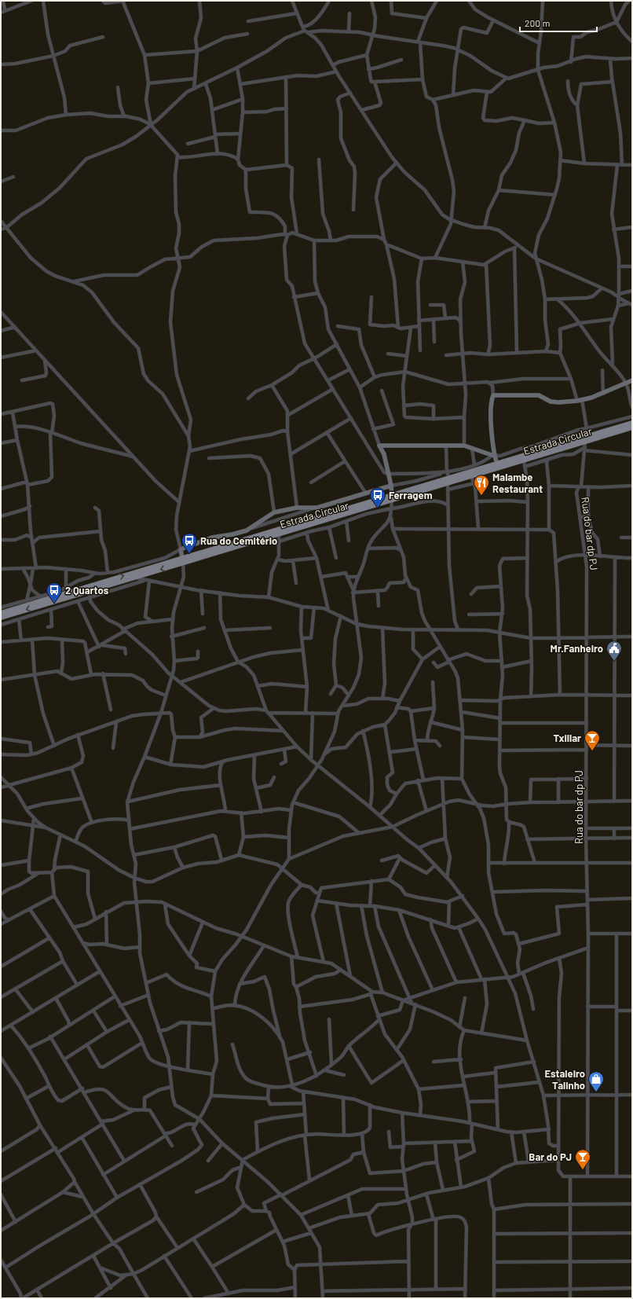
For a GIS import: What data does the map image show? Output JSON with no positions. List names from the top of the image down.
{
  "streets": {
    "main road": ["Estrada Circular"],
    "street": ["Rua do bar dp PJ"]
  },
  "crossings": [
    ["Estrada Circular", "Rua do bar dp PJ"]
  ],
  "places": {
    "restaurant": ["Malambe Restaurant"],
    "bus stop": ["Ferragem", "Rua do Cemitério", "2 Quartos"],
    "public building": ["Mr.Fanheiro"],
    "bar": ["Txillar", "Bar do PJ"],
    "shop": ["Estaleiro Talinho"]
  },
  "scale_bar": "200 m"
}
